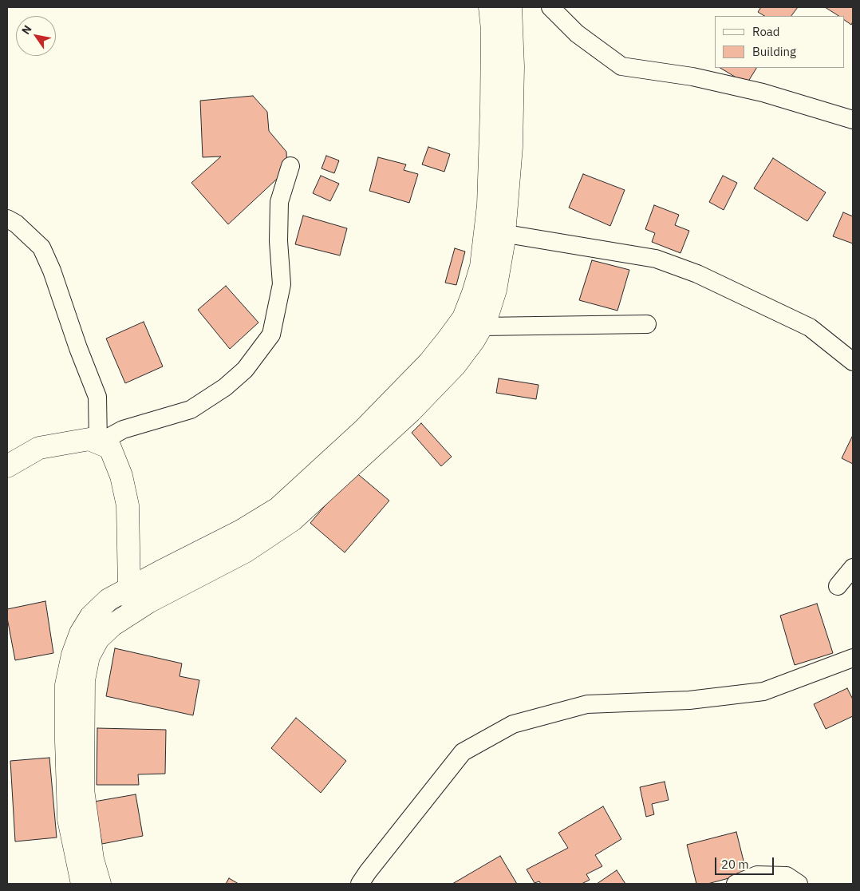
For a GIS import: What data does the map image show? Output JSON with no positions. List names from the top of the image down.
{
  "legend": ["Road", "Building"],
  "scale_bar": "20 m",
  "north": "top left"
}
